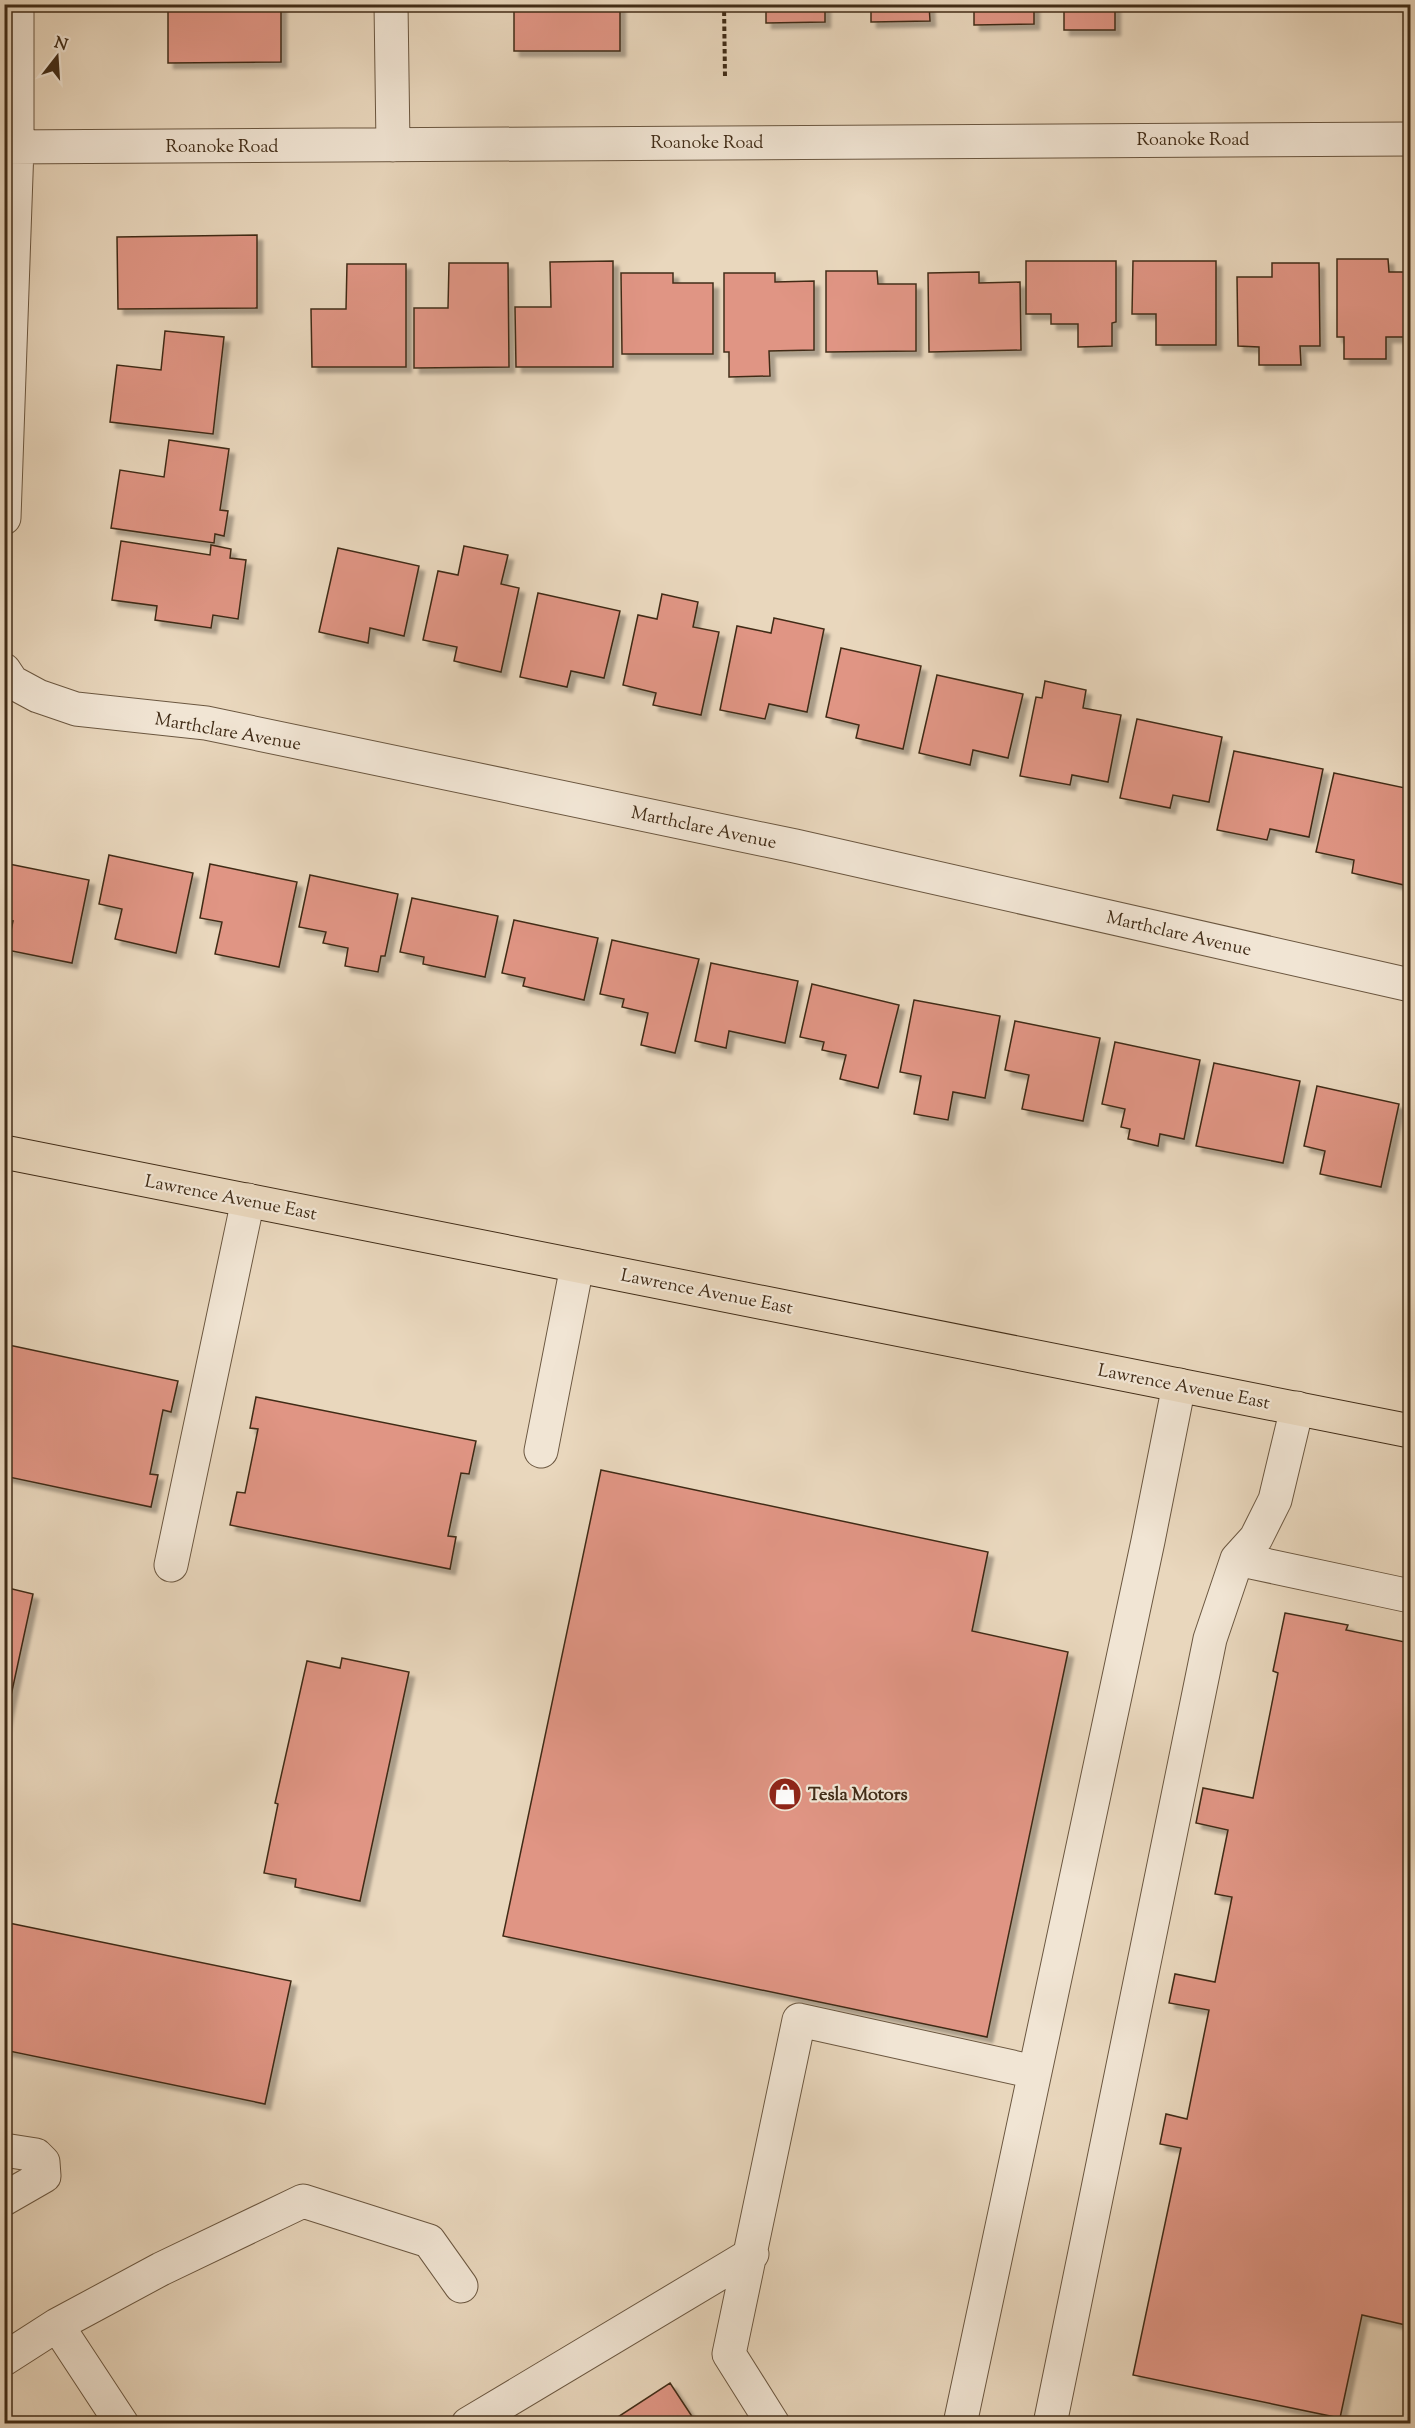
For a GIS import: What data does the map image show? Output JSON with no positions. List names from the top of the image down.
{
  "streets": {
    "main road": ["Lawrence Avenue East"],
    "street": ["Roanoke Road", "Marthclare Avenue"]
  },
  "places": {
    "shop": ["Tesla Motors"]
  },
  "north": "top"
}
